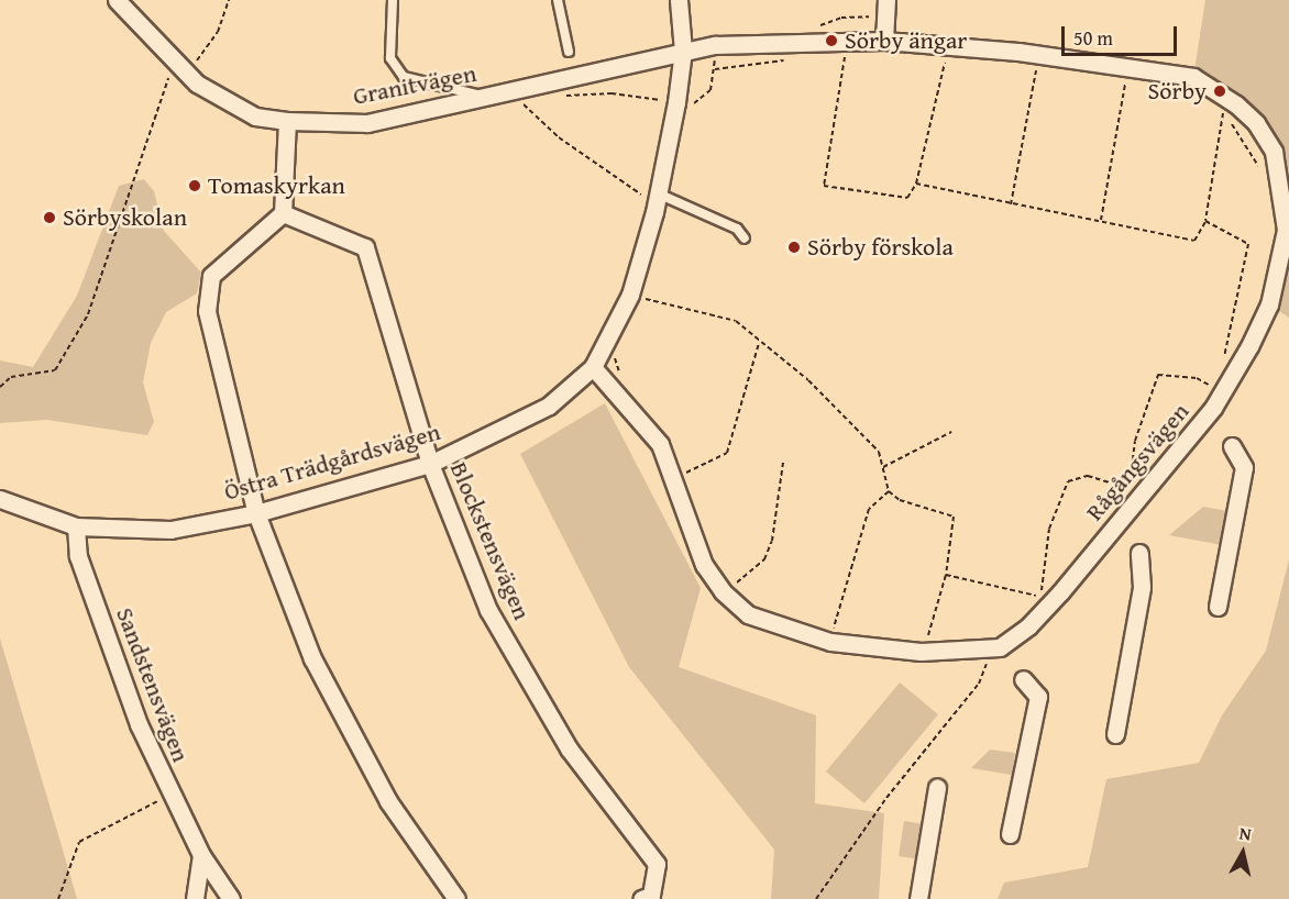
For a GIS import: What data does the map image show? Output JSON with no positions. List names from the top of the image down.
{
  "streets": {
    "street": [
      "Granitvägen",
      "Östra Trädgårdsvägen",
      "Rågångsvägen",
      "Blockstensvägen",
      "Sandstensvägen"
    ]
  },
  "crossings": [
    ["Granitvägen", "Östra Trädgårdsvägen"],
    ["Granitvägen", "Rågångsvägen"],
    ["Östra Trädgårdsvägen", "Rågångsvägen"],
    ["Östra Trädgårdsvägen", "Blockstensvägen"],
    ["Östra Trädgårdsvägen", "Sandstensvägen"]
  ],
  "places": [
    "Sörby ängar",
    "Sörby",
    "Tomaskyrkan",
    "Sörbyskolan",
    "Sörby förskola"
  ],
  "scale_bar": "50 m",
  "north": "top"
}
